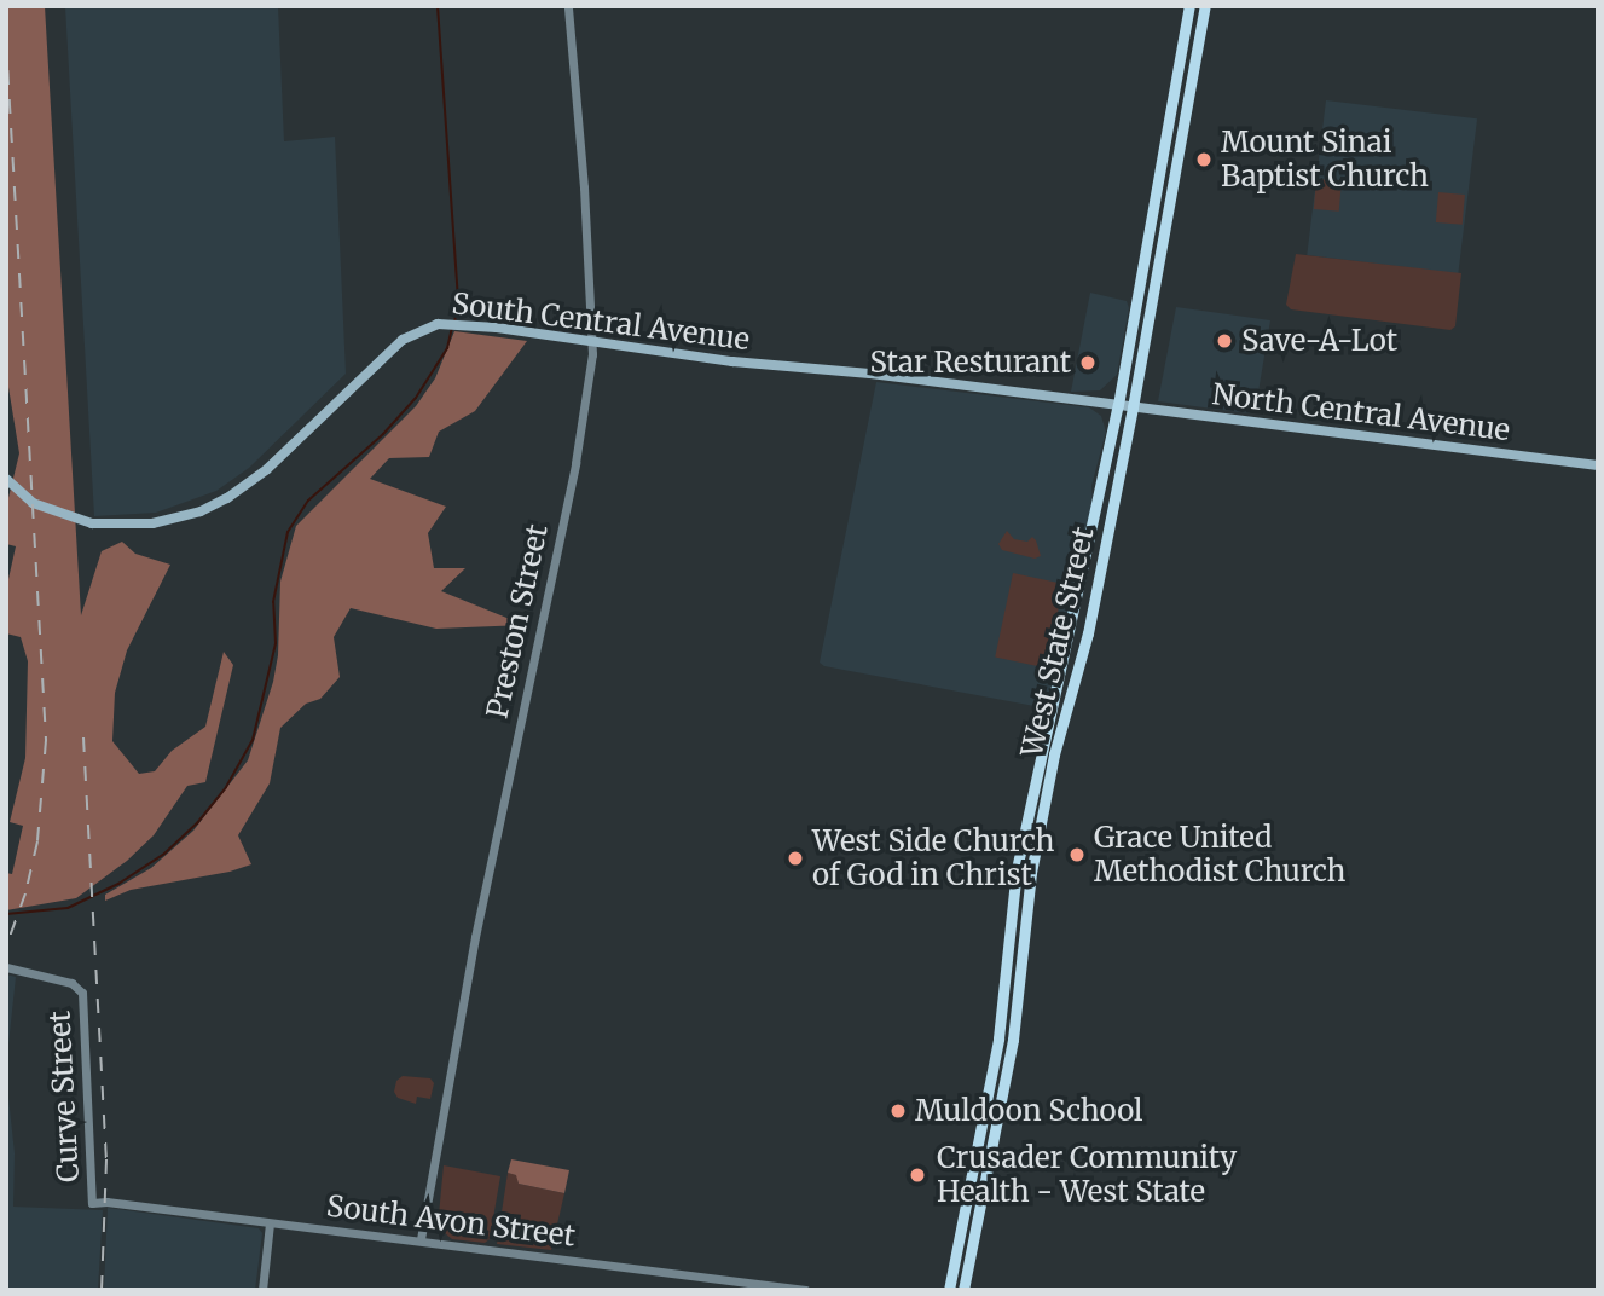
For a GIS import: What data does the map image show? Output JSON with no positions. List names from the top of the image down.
{
  "streets": {
    "main road": ["South Central Avenue", "North Central Avenue", "West State Street"],
    "street": ["Preston Street", "Curve Street", "South Avon Street"]
  },
  "crossings": [
    ["South Central Avenue", "North Central Avenue"],
    ["South Central Avenue", "Preston Street"],
    ["South Central Avenue", "West State Street"],
    ["North Central Avenue", "West State Street"],
    ["Preston Street", "South Avon Street"],
    ["Curve Street", "South Avon Street"]
  ],
  "places": [
    "Mount Sinai Baptist Church",
    "Save-A-Lot",
    "Star Resturant",
    "Grace United Methodist Church",
    "West Side Church of God in Christ",
    "Muldoon School",
    "Crusader Community Health - West State"
  ]
}
